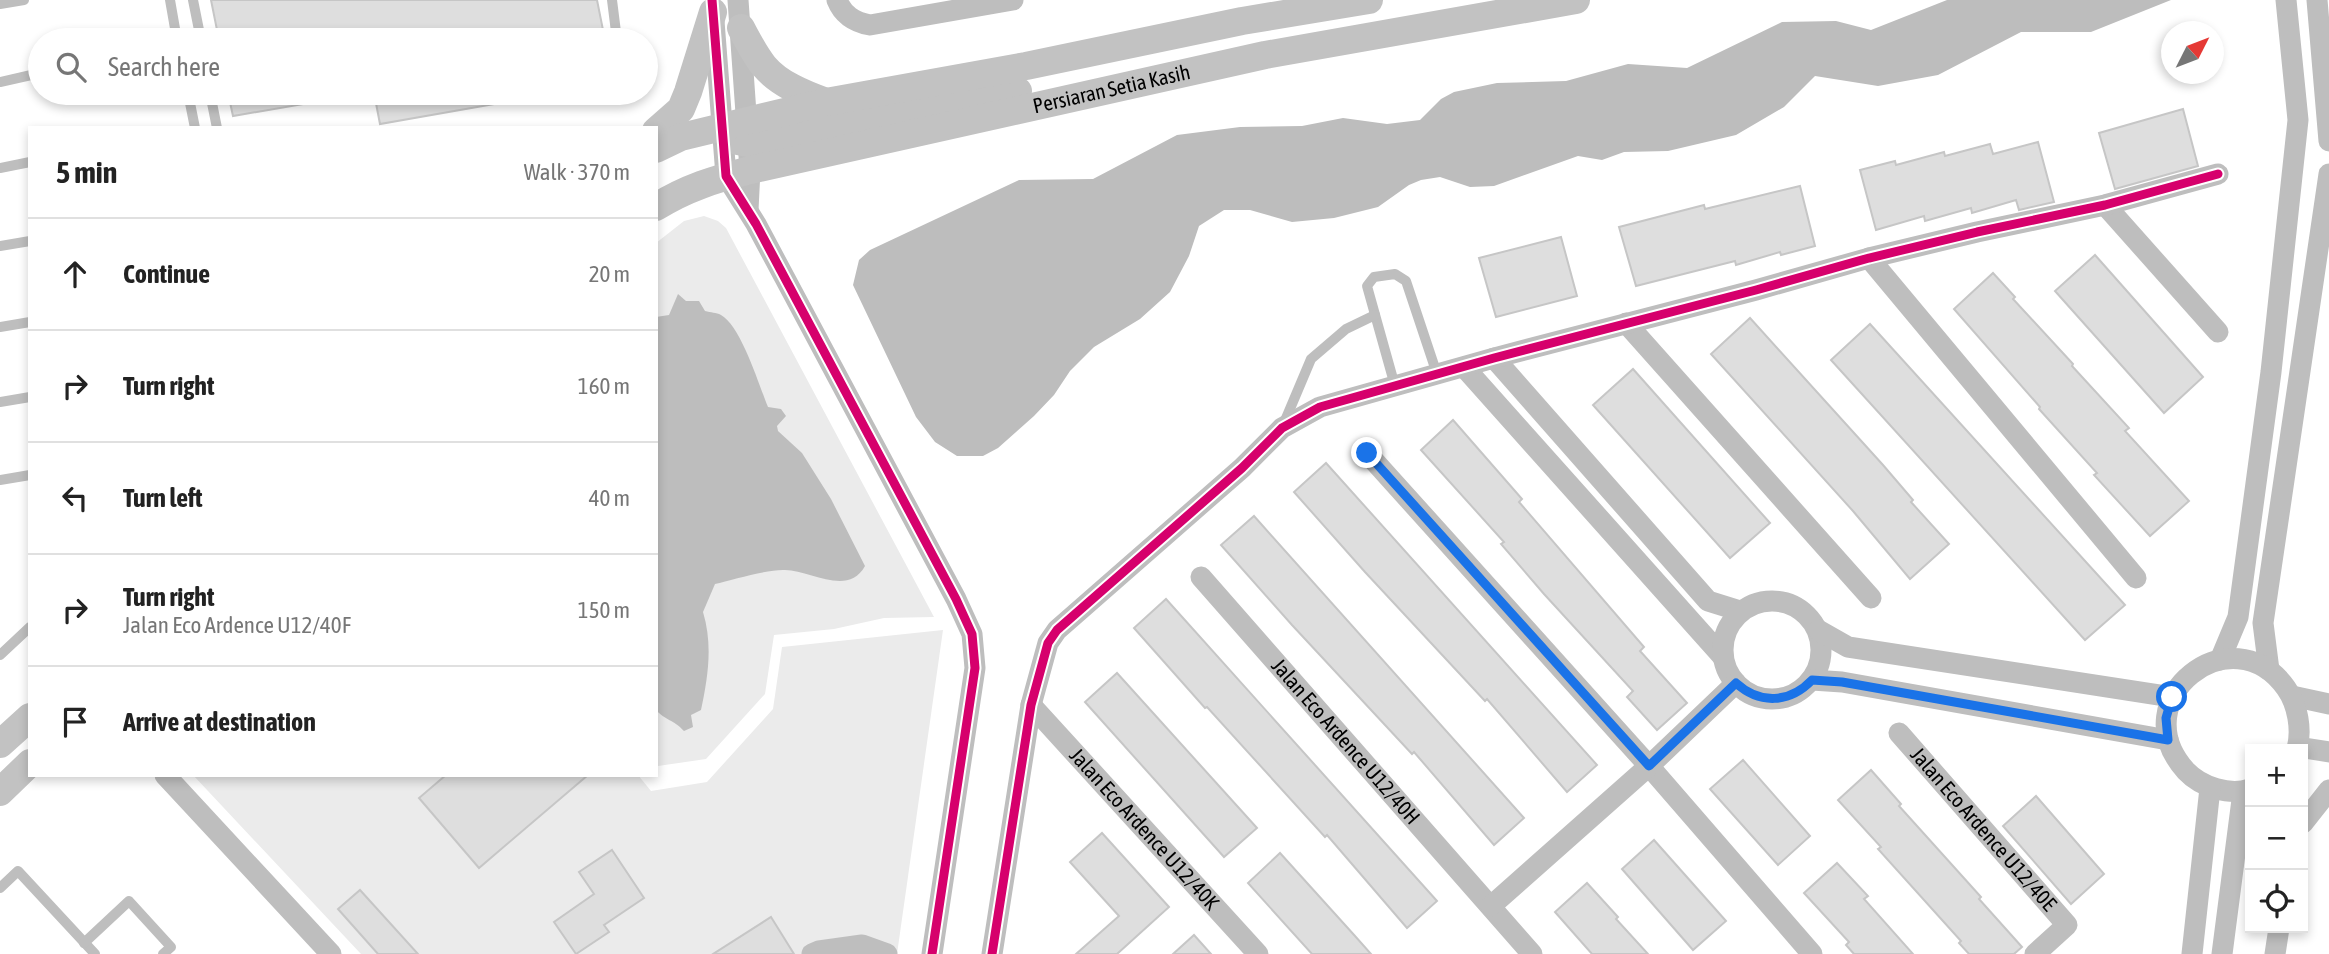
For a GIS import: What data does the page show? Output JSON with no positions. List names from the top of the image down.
{
  "streets": {
    "street": [
      "Persiaran Setia Kasih",
      "Jalan Eco Ardence U12/40H",
      "Jalan Eco Ardence U12/40E",
      "Jalan Eco Ardence U12/40K"
    ]
  },
  "north": "top right",
  "page": {
    "search": "Search here",
    "heading": ["5 min", "Walk · 370 m"],
    "list": [
      ["Continue", "20 m"],
      ["Turn right", "160 m"],
      ["Turn left", "40 m"],
      ["Turn right", "Jalan Eco Ardence U12/40F", "150 m"],
      "Arrive at destination"
    ],
    "map_buttons": ["+", "−"]
  }
}
